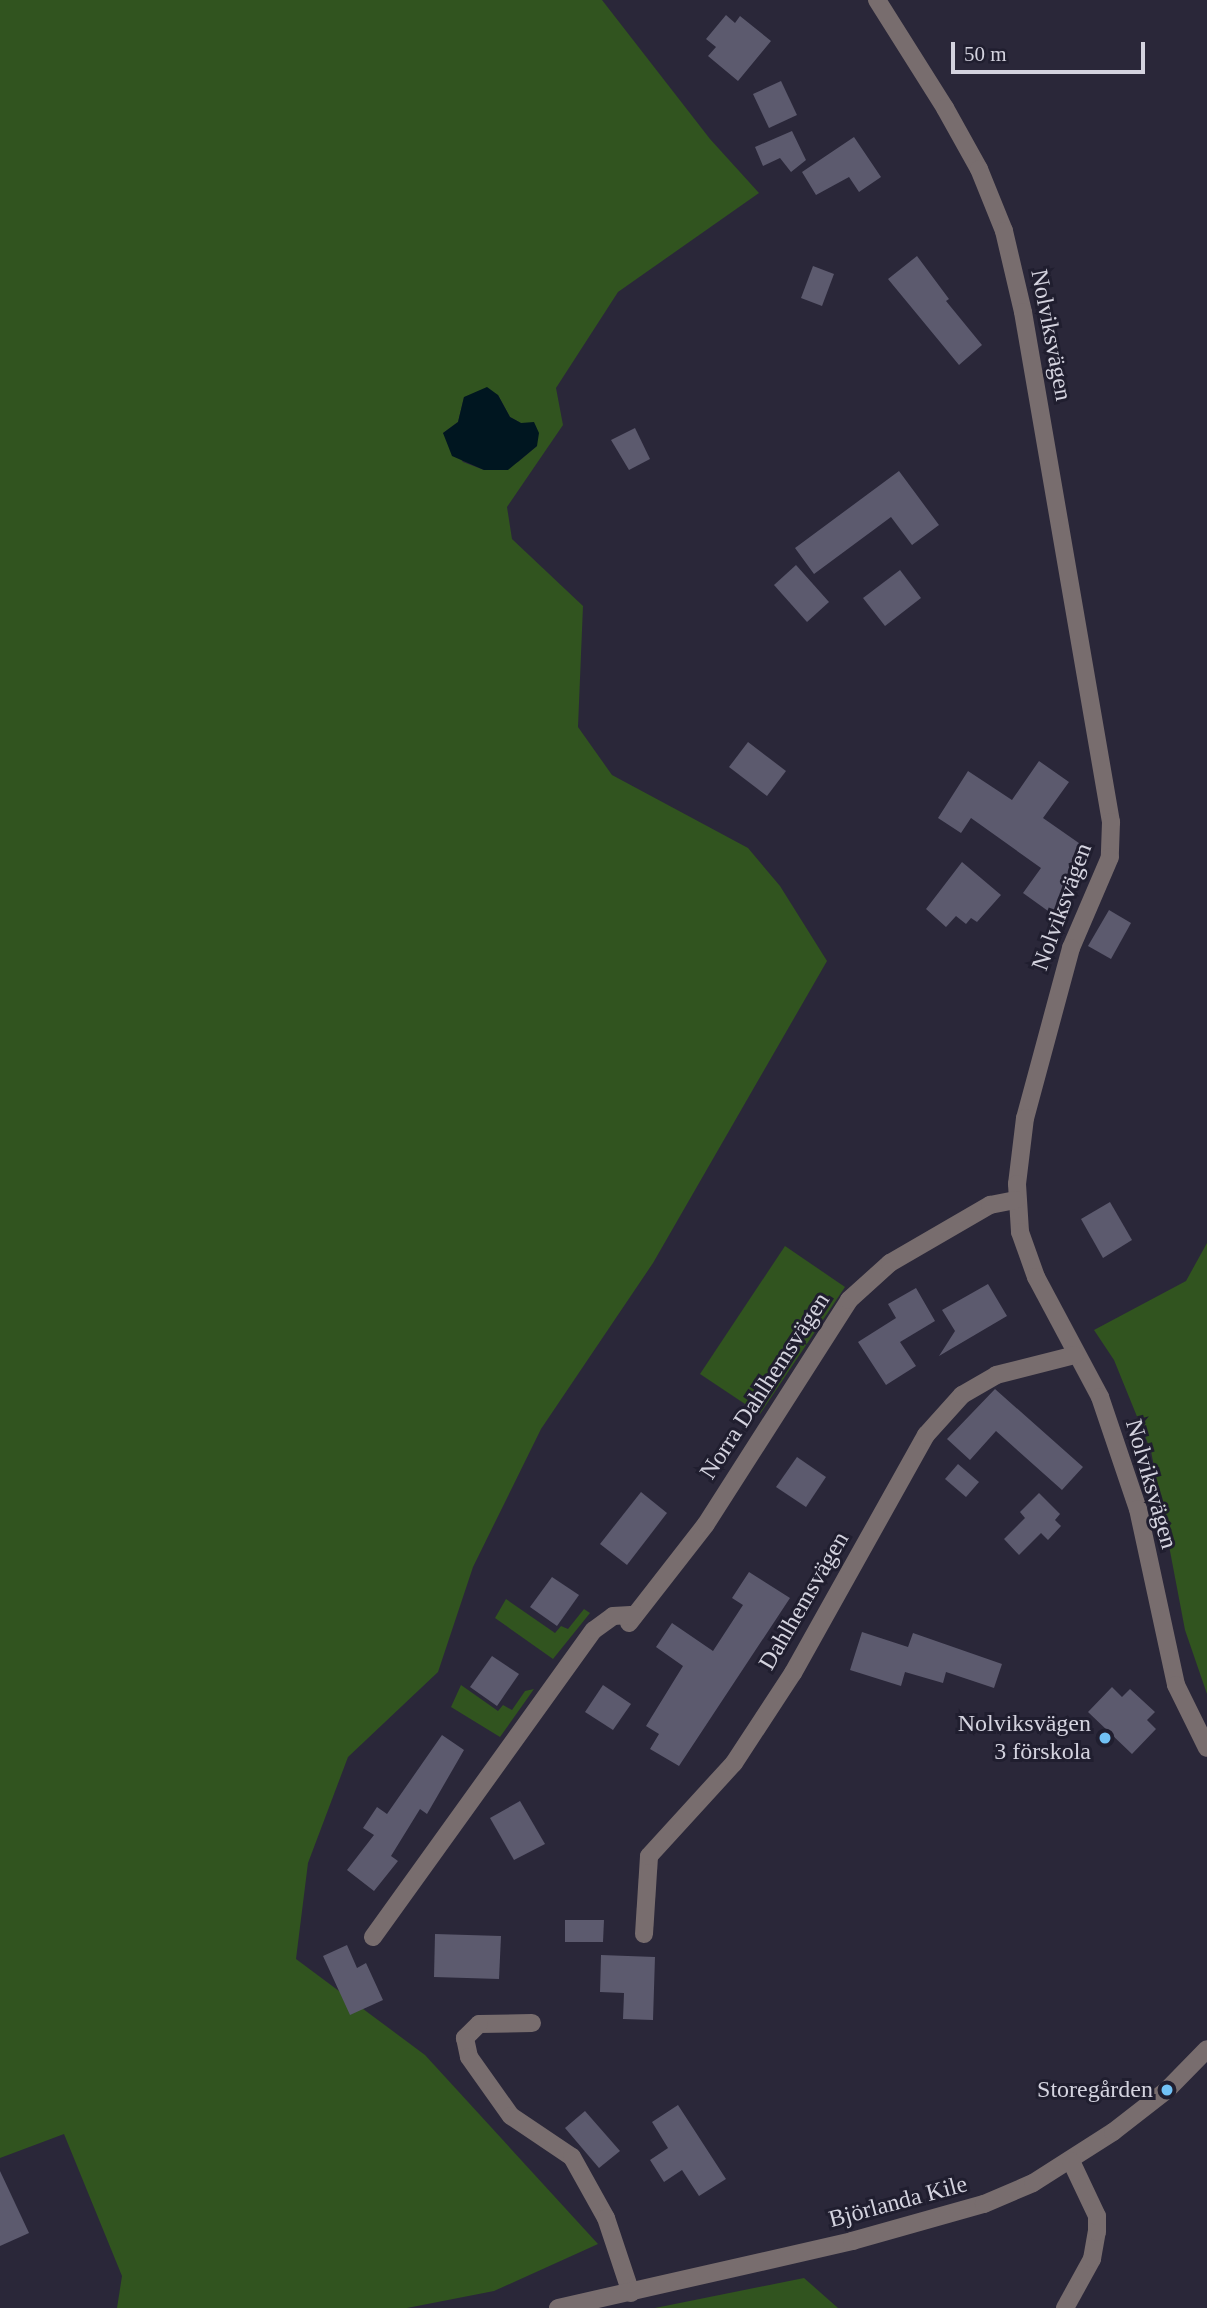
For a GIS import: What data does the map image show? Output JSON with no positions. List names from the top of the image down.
{
  "streets": {
    "street": [
      "Nolviksvägen",
      "Norra Dahlhemsvägen",
      "Dahlhemsvägen",
      "Björlanda Kile"
    ]
  },
  "crossings": [
    ["Nolviksvägen", "Norra Dahlhemsvägen"],
    ["Nolviksvägen", "Dahlhemsvägen"]
  ],
  "places": ["Nolviksvägen 3 förskola", "Storegården"],
  "scale_bar": "50 m"
}
